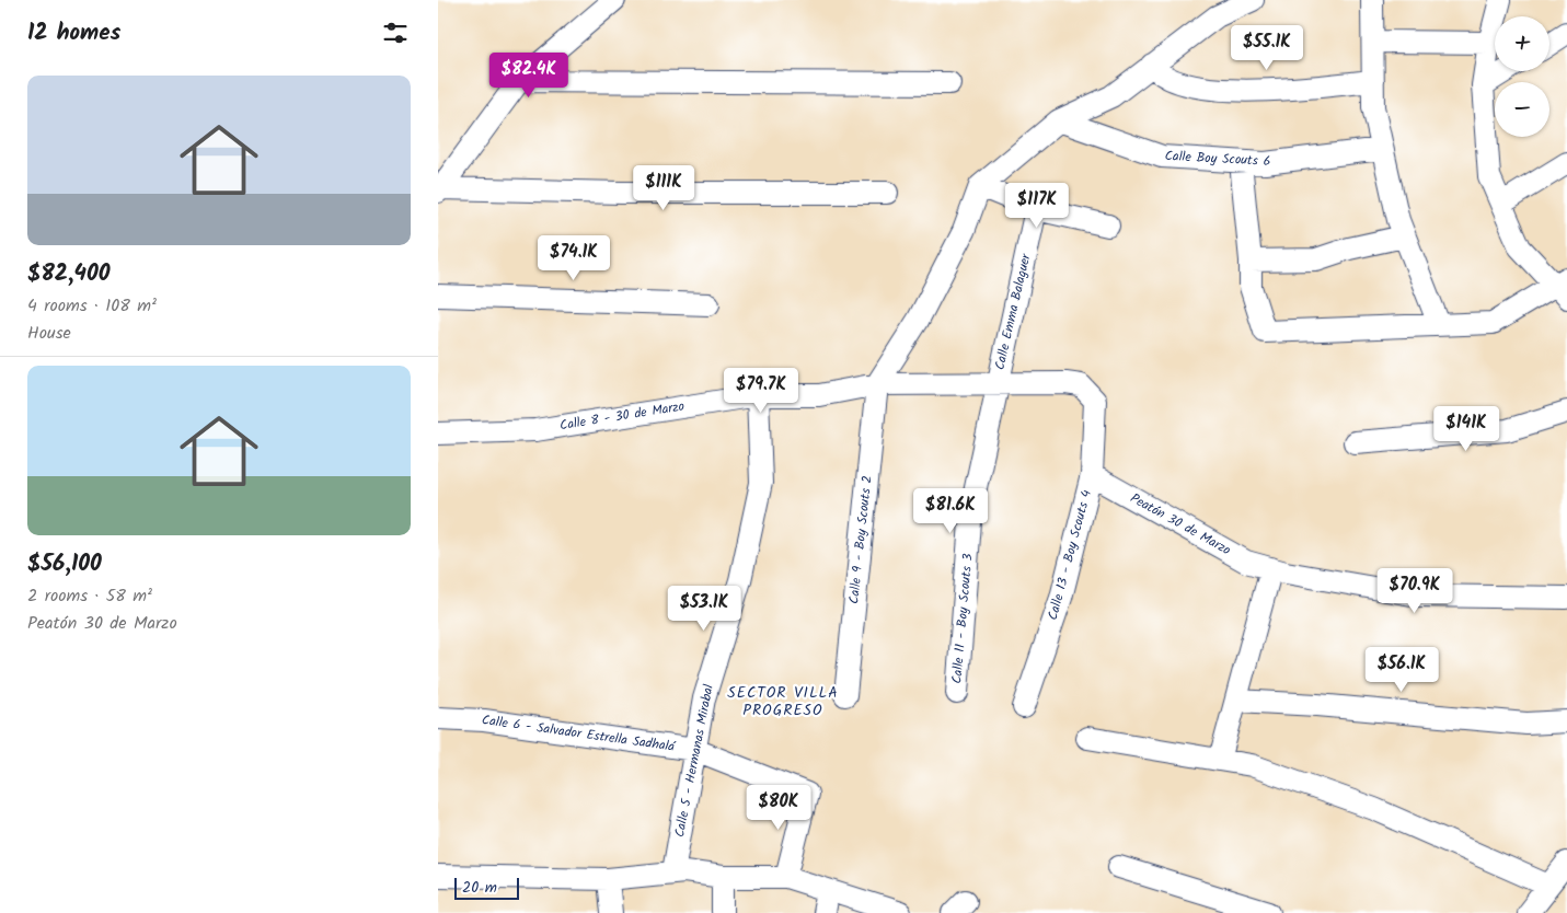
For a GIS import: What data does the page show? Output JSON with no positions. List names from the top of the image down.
{
  "streets": {
    "street": [
      "Calle Boy Scouts 6",
      "Calle Emma Balaguer",
      "Calle 8 - 30 de Marzo",
      "Peatón 30 de Marzo",
      "Calle 9 - Boy Scouts 2",
      "Calle 13 - Boy Scouts 4",
      "Calle 11 - Boy Scouts 3",
      "Calle 6 - Salvador Estrella Sadhalá",
      "Calle 5 - Hermanas Mirabal"
    ]
  },
  "crossings": [
    ["Calle Emma Balaguer", "Calle 8 - 30 de Marzo"],
    ["Calle Emma Balaguer", "Calle 11 - Boy Scouts 3"],
    ["Calle 8 - 30 de Marzo", "Calle 9 - Boy Scouts 2"],
    ["Calle 8 - 30 de Marzo", "Calle 13 - Boy Scouts 4"],
    ["Calle 8 - 30 de Marzo", "Calle 11 - Boy Scouts 3"],
    ["Calle 8 - 30 de Marzo", "Calle 5 - Hermanas Mirabal"],
    ["Peatón 30 de Marzo", "Calle 13 - Boy Scouts 4"],
    ["Calle 6 - Salvador Estrella Sadhalá", "Calle 5 - Hermanas Mirabal"]
  ],
  "districts": ["SECTOR VILLA PROGRESO"],
  "scale_bar": "20 m",
  "page": {
    "heading": "12 homes",
    "map_buttons": ["+", "−"],
    "price": [
      "$55.1K",
      "$82.4K",
      "$111K",
      "$117K",
      "$74.1K",
      "$79.7K",
      "$141K",
      "$81.6K",
      "$70.9K",
      "$53.1K",
      "$56.1K",
      "$80K"
    ],
    "list": [
      {
        "name": "$82,400",
        "note": "4 rooms · 108 m² · House"
      },
      {
        "name": "$56,100",
        "note": "2 rooms · 58 m² · Peatón 30 de Marzo"
      }
    ],
    "scale": "20 m"
  }
}
